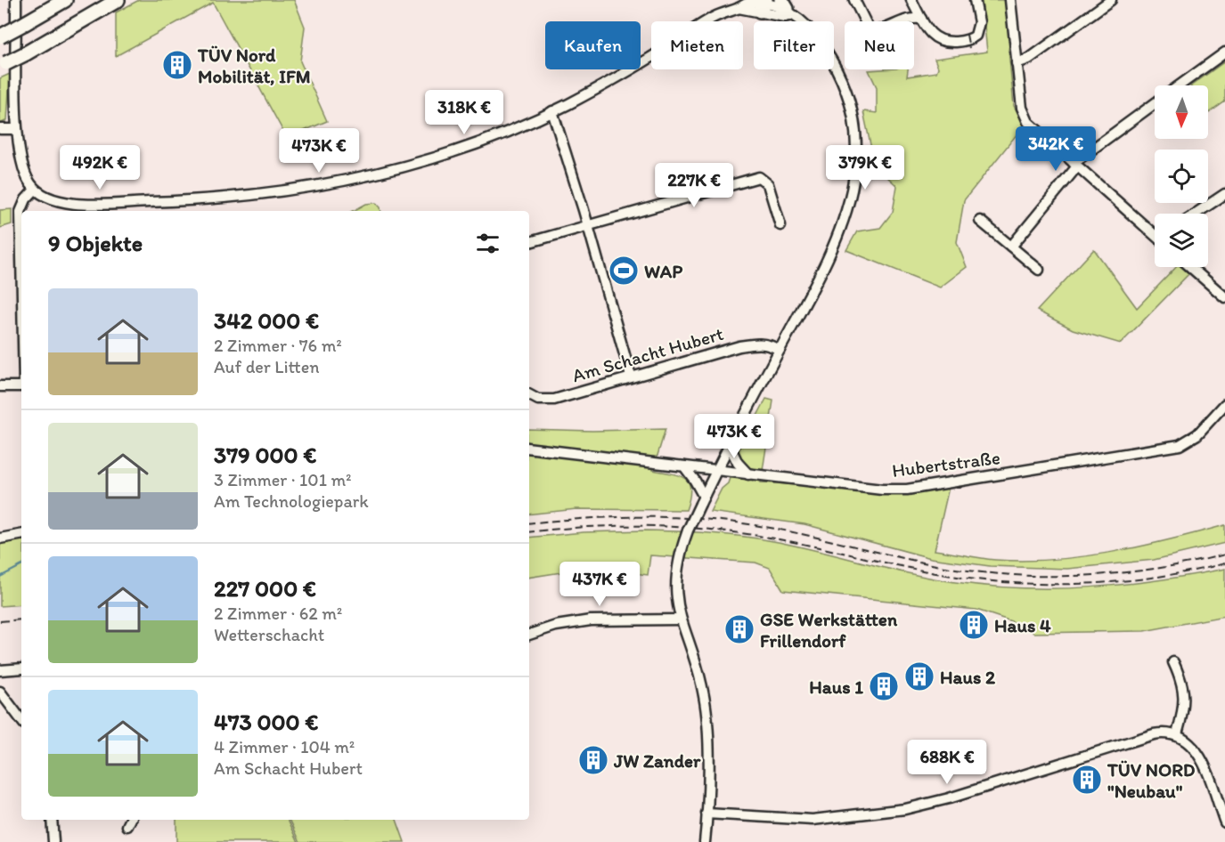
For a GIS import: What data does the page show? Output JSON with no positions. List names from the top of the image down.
{
  "streets": {
    "street": ["Am Schacht Hubert", "Hubertstraße"]
  },
  "places": {
    "building": [
      "TÜV Nord Mobilität, IFM",
      "Haus 4",
      "GSE Werkstätten Frillendorf",
      "Haus 2",
      "Haus 1",
      "JW Zander",
      "TÜV NORD \"Neubau\""
    ],
    "sports": ["WAP"]
  },
  "north": "bottom",
  "page": {
    "chip": [
      "Kaufen",
      "Mieten",
      "Filter",
      "Neu"
    ],
    "price": [
      "318K €",
      "342K €",
      "473K €",
      "492K €",
      "379K €",
      "227K €",
      "473K €",
      "437K €",
      "688K €"
    ],
    "heading": "9 Objekte",
    "list": [
      {
        "name": "342 000 €",
        "note": "2 Zimmer · 76 m² · Auf der Litten"
      },
      {
        "name": "379 000 €",
        "note": "3 Zimmer · 101 m² · Am Technologiepark"
      },
      {
        "name": "227 000 €",
        "note": "2 Zimmer · 62 m² · Wetterschacht"
      },
      {
        "name": "473 000 €",
        "note": "4 Zimmer · 104 m² · Am Schacht Hubert"
      }
    ]
  }
}
